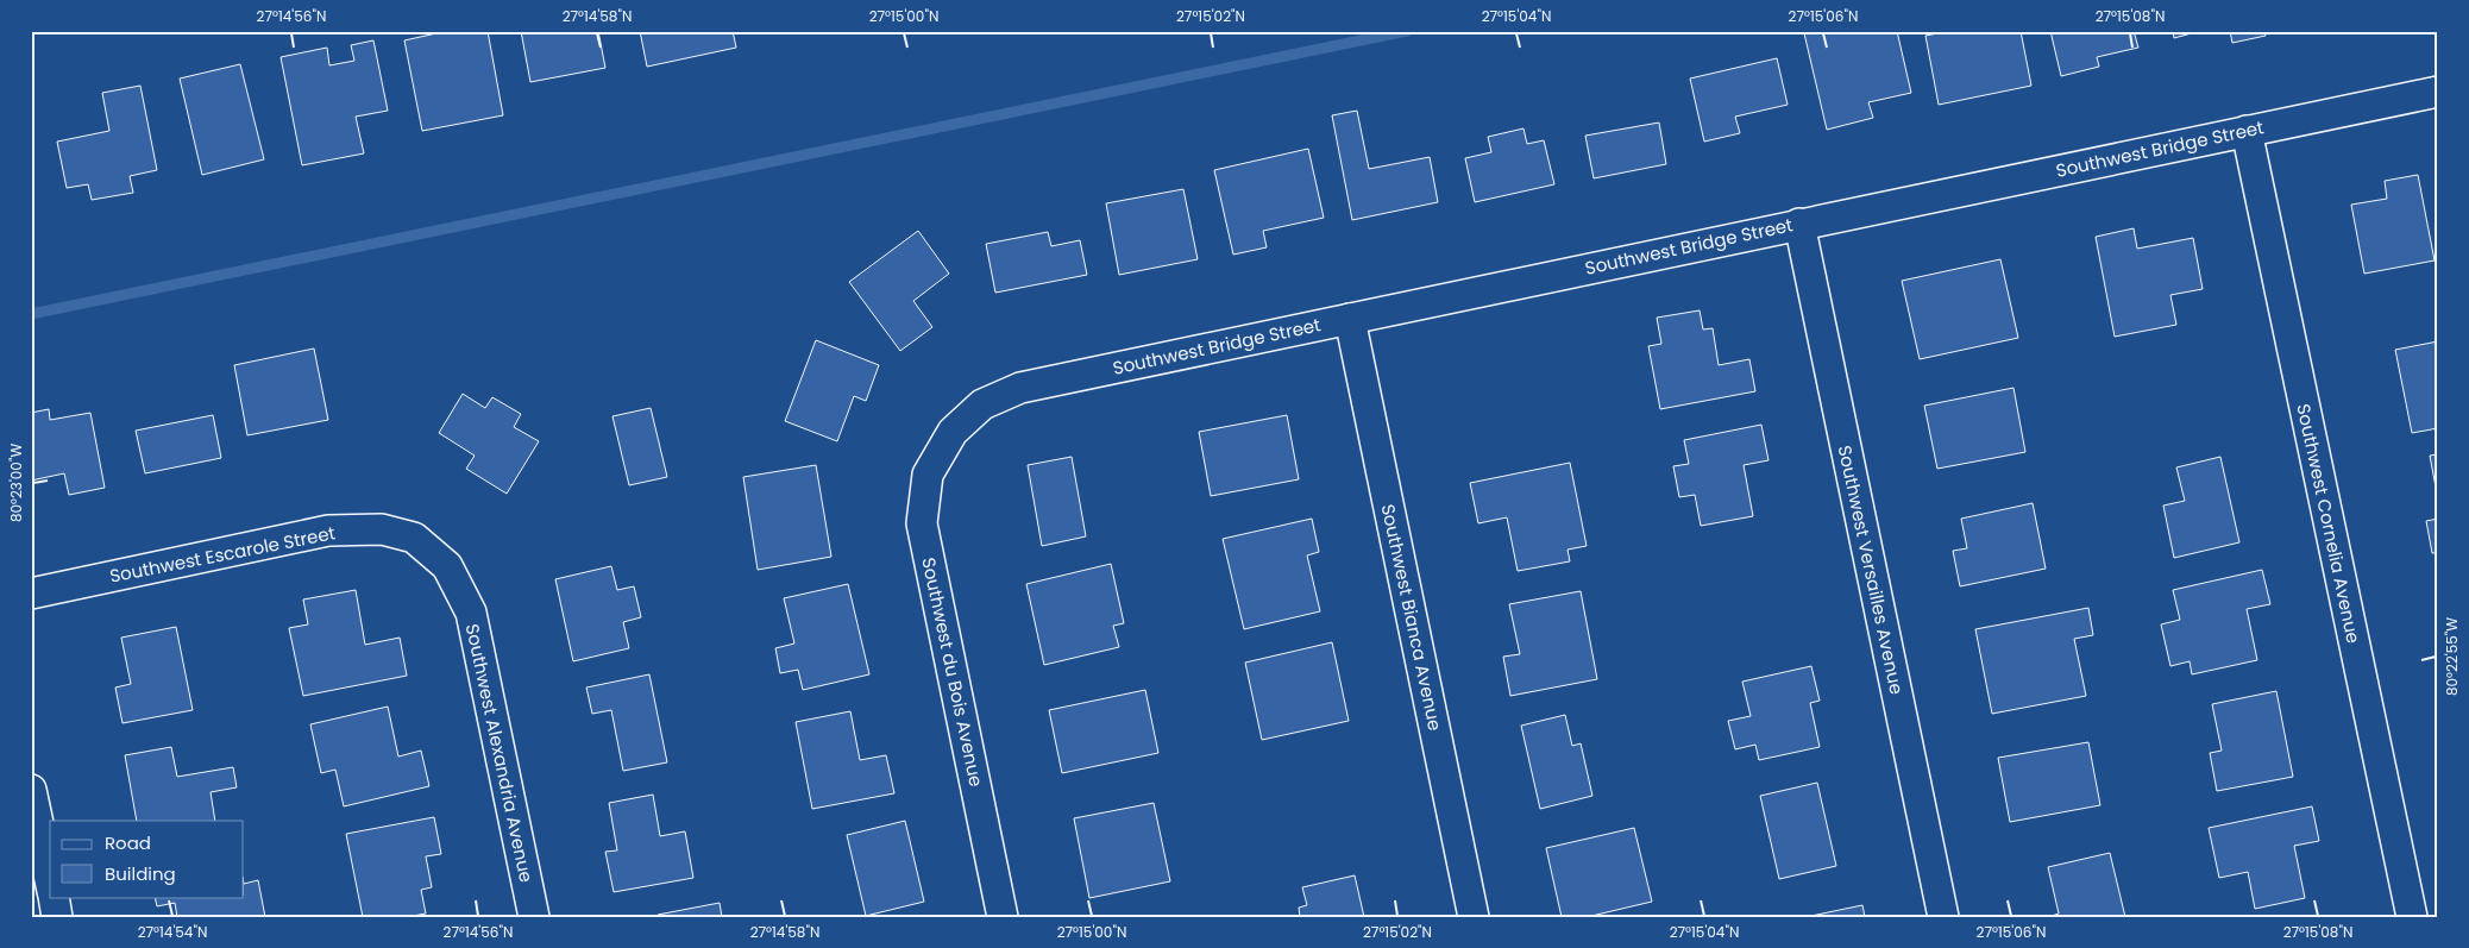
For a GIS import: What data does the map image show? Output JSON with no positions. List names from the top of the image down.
{
  "streets": {
    "street": [
      "Southwest Bridge Street",
      "Southwest Cornelia Avenue",
      "Southwest Escarole Street",
      "Southwest Versailles Avenue",
      "Southwest Bianca Avenue",
      "Southwest du Bois Avenue",
      "Southwest Alexandria Avenue"
    ]
  },
  "crossings": [
    ["Southwest Bridge Street", "Southwest Cornelia Avenue"],
    ["Southwest Bridge Street", "Southwest Versailles Avenue"],
    ["Southwest Bridge Street", "Southwest Bianca Avenue"],
    ["Southwest Bridge Street", "Southwest du Bois Avenue"],
    ["Southwest Escarole Street", "Southwest Alexandria Avenue"]
  ],
  "legend": ["Road", "Building"],
  "coordinates": [
    "27°14'56\"N",
    "27°14'58\"N",
    "27°15'00\"N",
    "27°15'02\"N",
    "27°15'04\"N",
    "27°15'06\"N",
    "27°15'08\"N",
    "80°23'00\"W",
    "80°22'55\"W",
    "27°14'54\"N"
  ]
}
